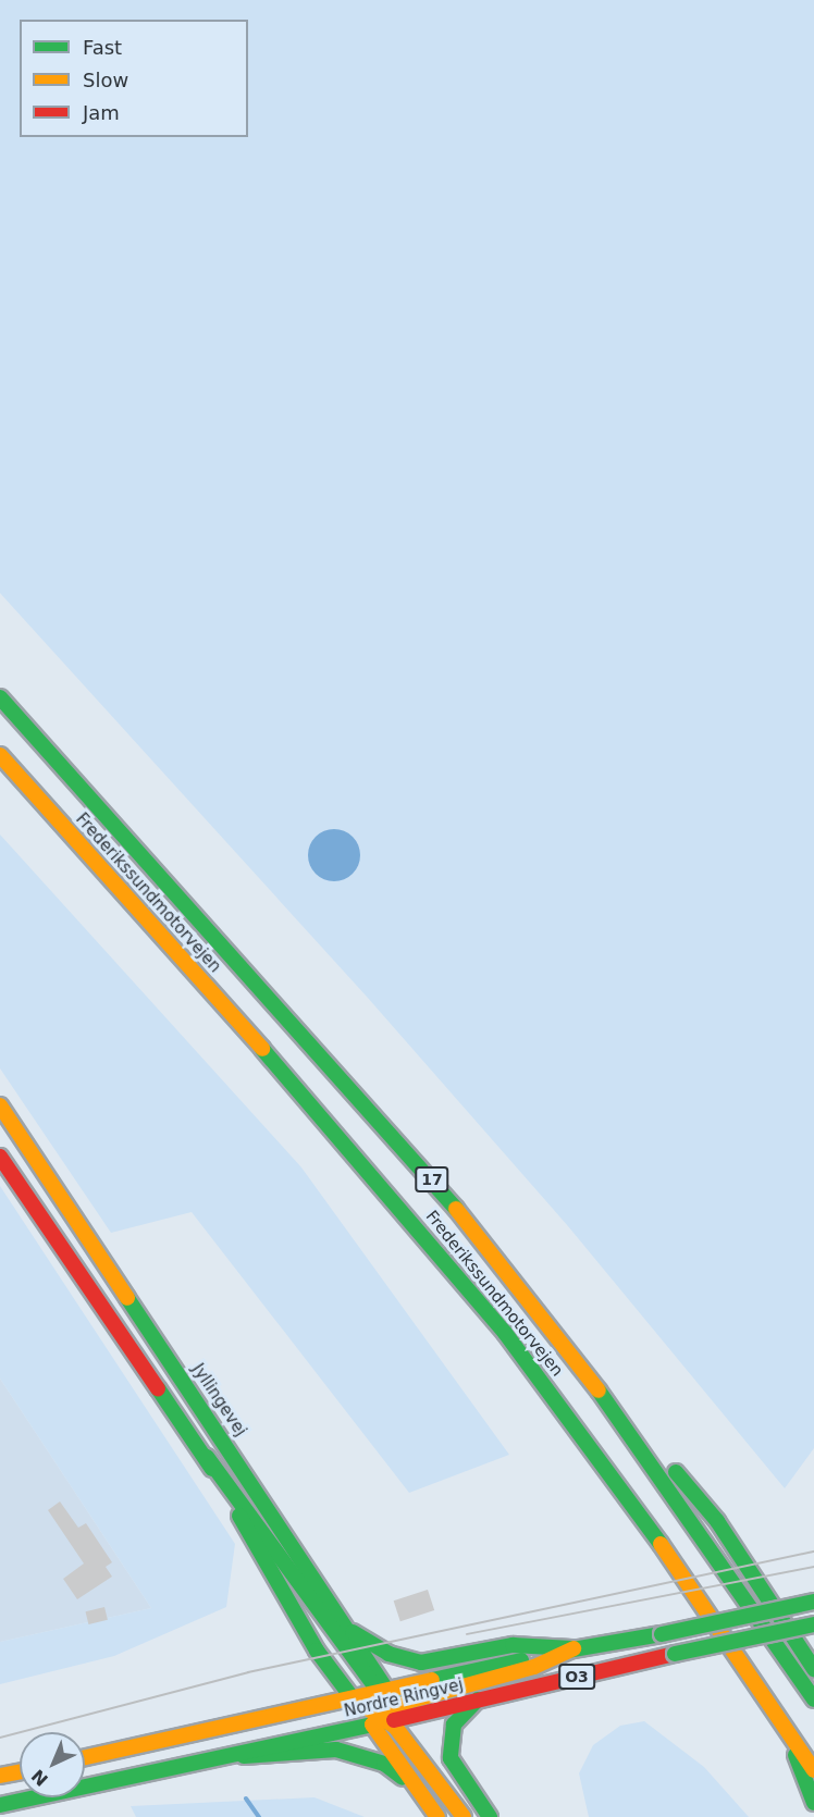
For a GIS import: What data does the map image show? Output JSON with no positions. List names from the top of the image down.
{
  "streets": {
    "main road": [
      "Frederikssundmotorvejen",
      "17",
      "Jyllingevej",
      "O3",
      "Nordre Ringvej"
    ]
  },
  "crossings": [
    ["Jyllingevej", "Nordre Ringvej"],
    ["O3", "Nordre Ringvej"]
  ],
  "legend": ["Fast", "Slow", "Jam"],
  "north": "bottom left"
}
